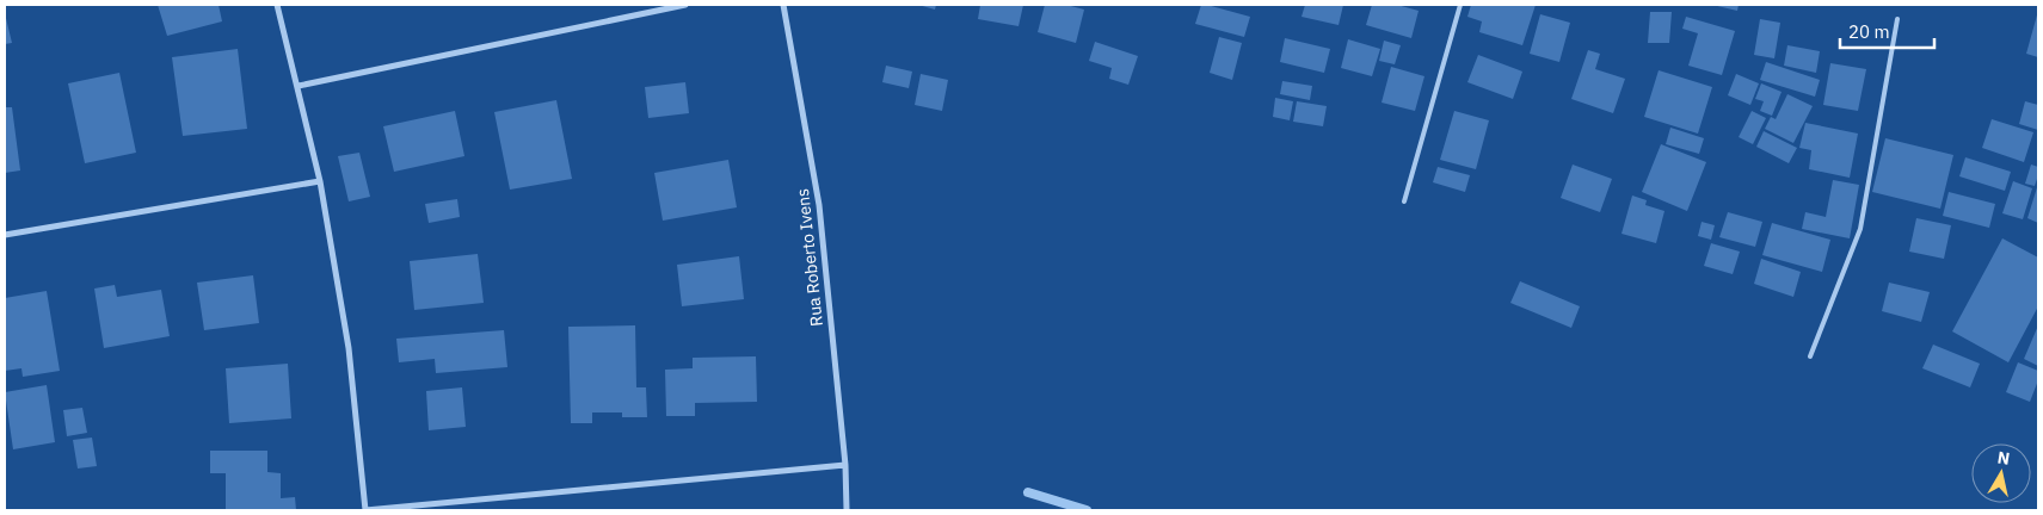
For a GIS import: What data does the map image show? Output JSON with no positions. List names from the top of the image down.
{
  "streets": {
    "street": ["Rua Roberto Ivens"]
  },
  "scale_bar": "20 m",
  "north": "top"
}
